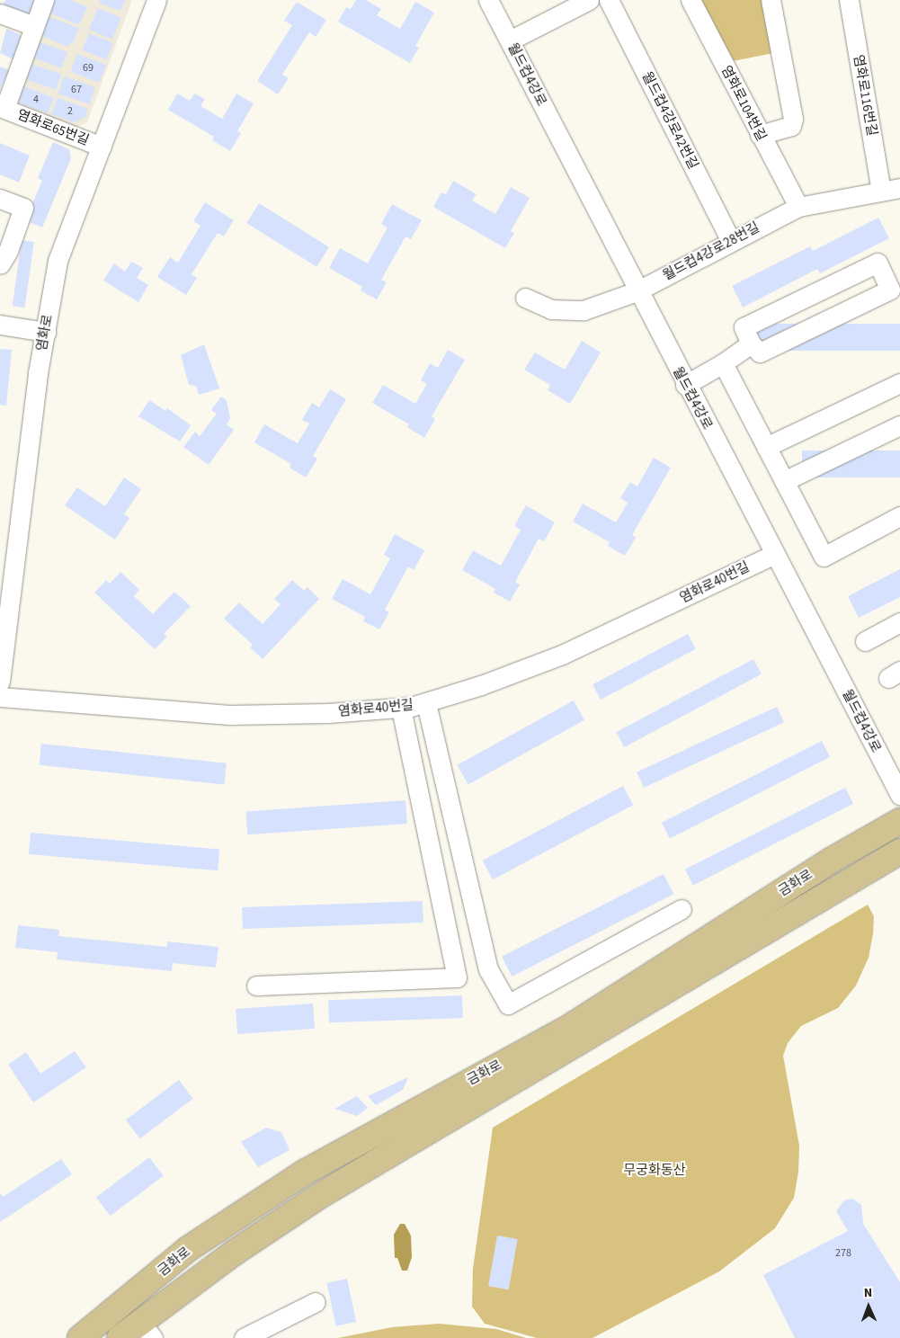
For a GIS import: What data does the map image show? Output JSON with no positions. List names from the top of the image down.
{
  "streets": {
    "main road": ["금화로"],
    "street": [
      "월드컵4강로",
      "염화로116번길",
      "염화로104번길",
      "월드컵4강로42번길",
      "염화로65번길",
      "월드컵4강로28번길",
      "염화로",
      "염화로40번길"
    ]
  },
  "crossings": [
    ["월드컵4강로", "월드컵4강로28번길"],
    ["월드컵4강로", "염화로40번길"],
    ["염화로116번길", "월드컵4강로28번길"],
    ["염화로104번길", "월드컵4강로28번길"],
    ["월드컵4강로42번길", "월드컵4강로28번길"],
    ["염화로65번길", "염화로"]
  ],
  "parks": ["무궁화동산"],
  "house_numbers": [
    "69",
    "67",
    "4",
    "2",
    "278"
  ],
  "north": "top"
}
